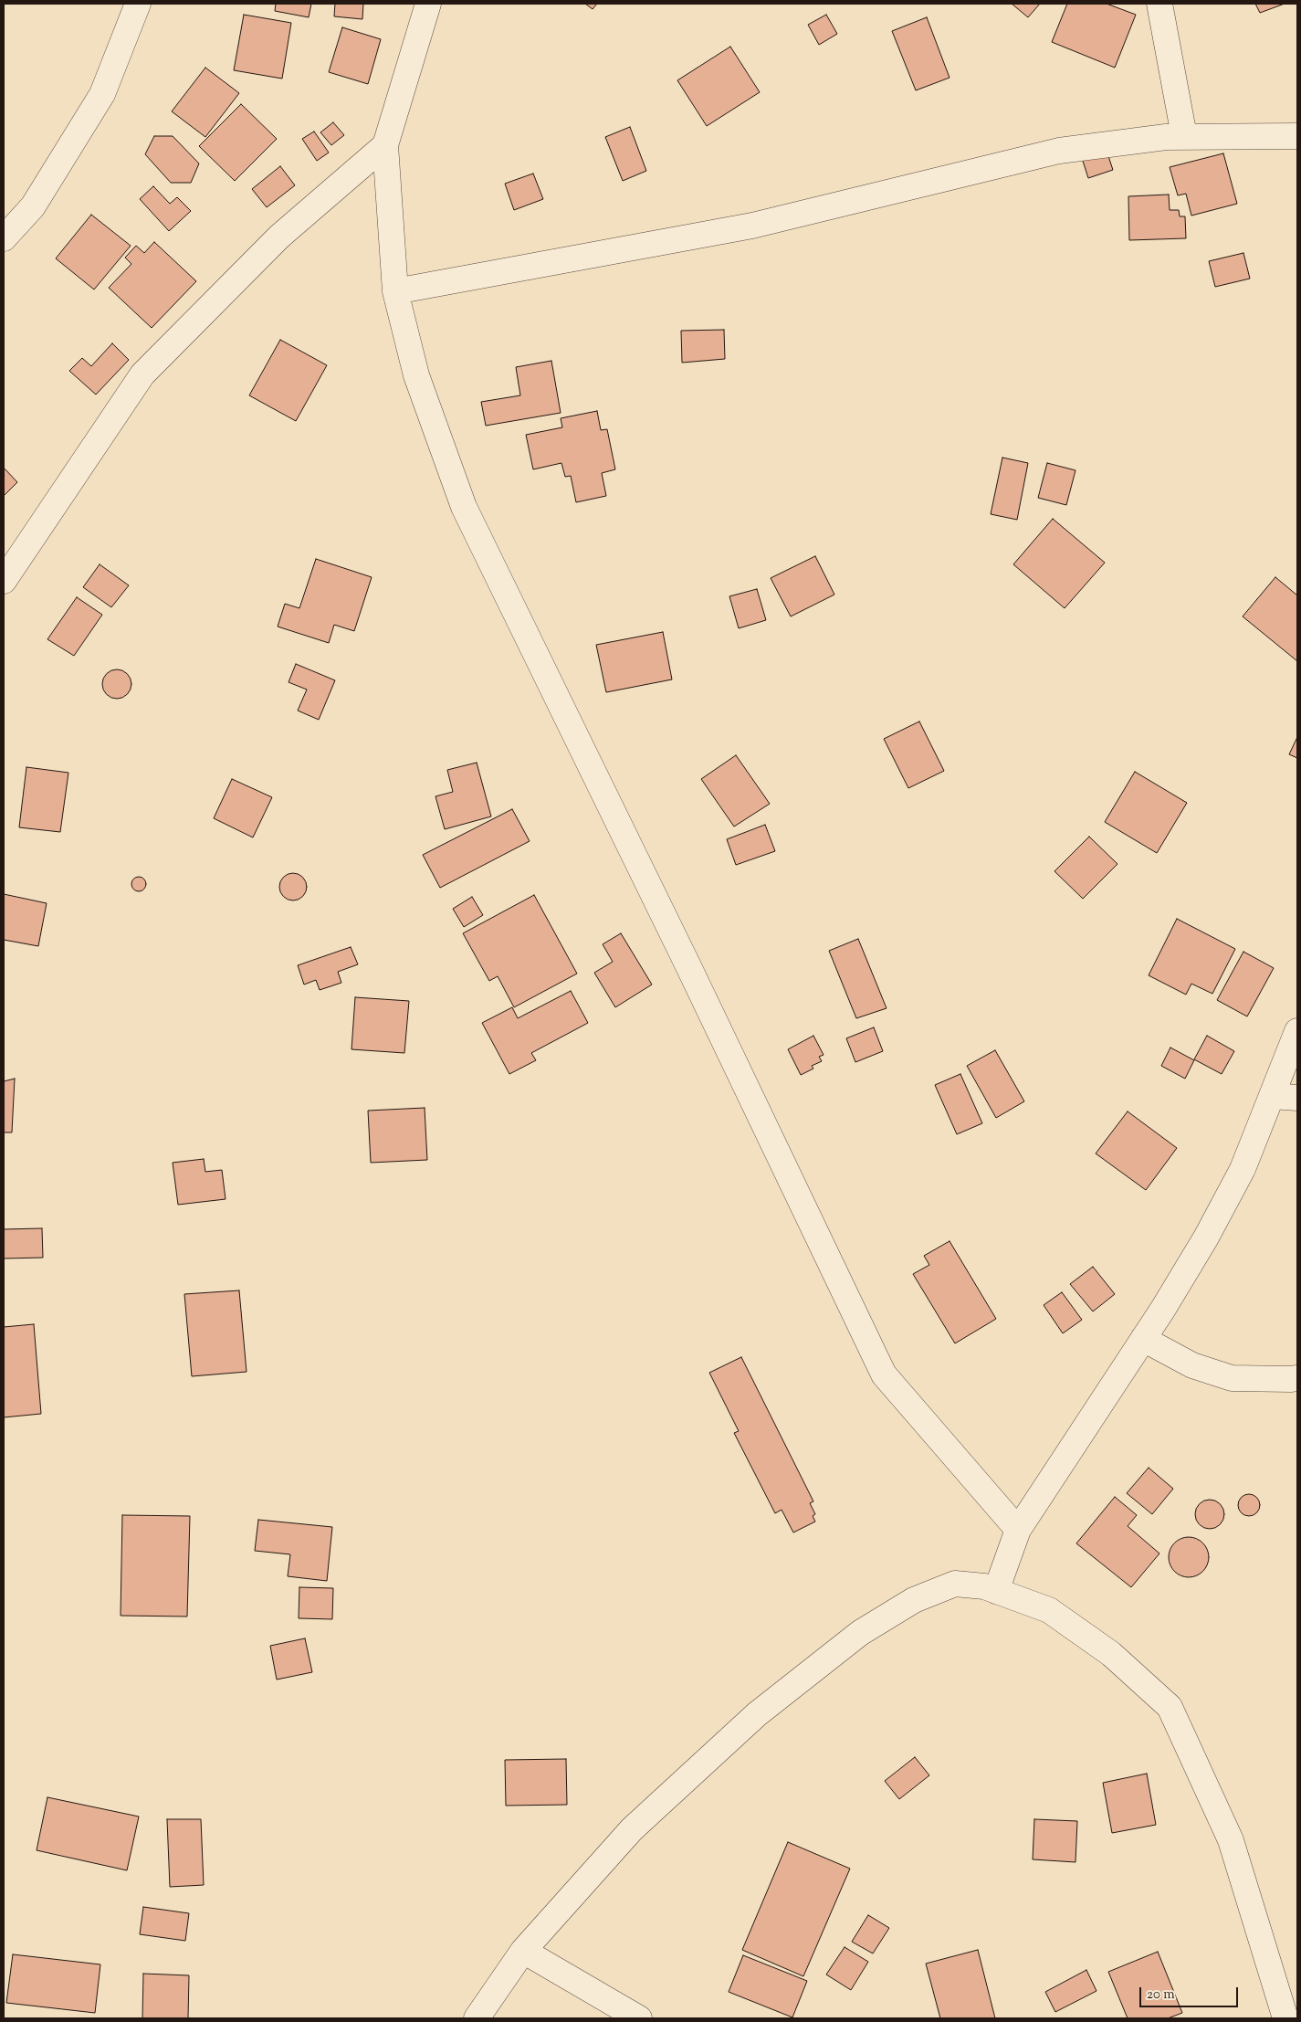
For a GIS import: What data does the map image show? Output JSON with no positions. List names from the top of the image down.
{
  "scale_bar": "20 m"
}
